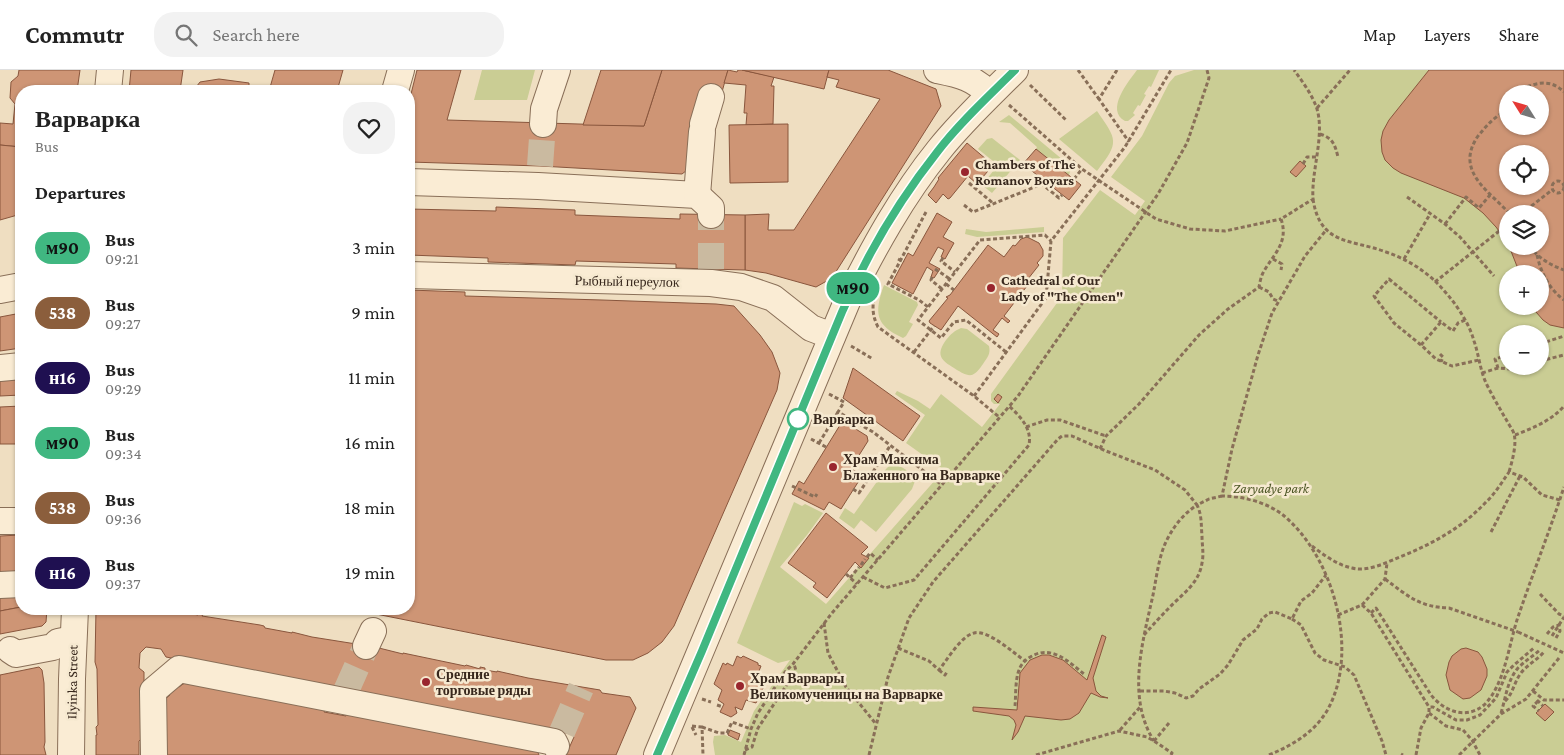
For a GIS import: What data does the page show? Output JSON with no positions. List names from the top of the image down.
{
  "streets": {
    "street": ["Рыбный переулок", "Ilyinka Street"]
  },
  "parks": ["Zaryadye park"],
  "places": [
    "Chambers of The Romanov Boyars",
    "Cathedral of Our Lady of \"The Omen\"",
    "Варварка",
    "Храм Максима Блаженного на Варварке",
    "Средние торговые ряды",
    "Храм Варвары Великомученицы на Варварке"
  ],
  "lines": ["bus line м90"],
  "north": "top left",
  "page": {
    "header": "Commutr",
    "search": "Search here",
    "nav": ["Map", "Layers", "Share"],
    "on_map": "м90",
    "map_buttons": ["+", "−"],
    "heading": [
      ["Варварка", "Bus"],
      "Departures"
    ],
    "list": [
      {
        "mark": "м90",
        "name": "Bus",
        "note": "09:21",
        "value": "3 min"
      },
      {
        "mark": "538",
        "name": "Bus",
        "note": "09:27",
        "value": "9 min"
      },
      {
        "mark": "н16",
        "name": "Bus",
        "note": "09:29",
        "value": "11 min"
      },
      {
        "mark": "м90",
        "name": "Bus",
        "note": "09:34",
        "value": "16 min"
      },
      {
        "mark": "538",
        "name": "Bus",
        "note": "09:36",
        "value": "18 min"
      },
      {
        "mark": "н16",
        "name": "Bus",
        "note": "09:37",
        "value": "19 min"
      }
    ]
  }
}
